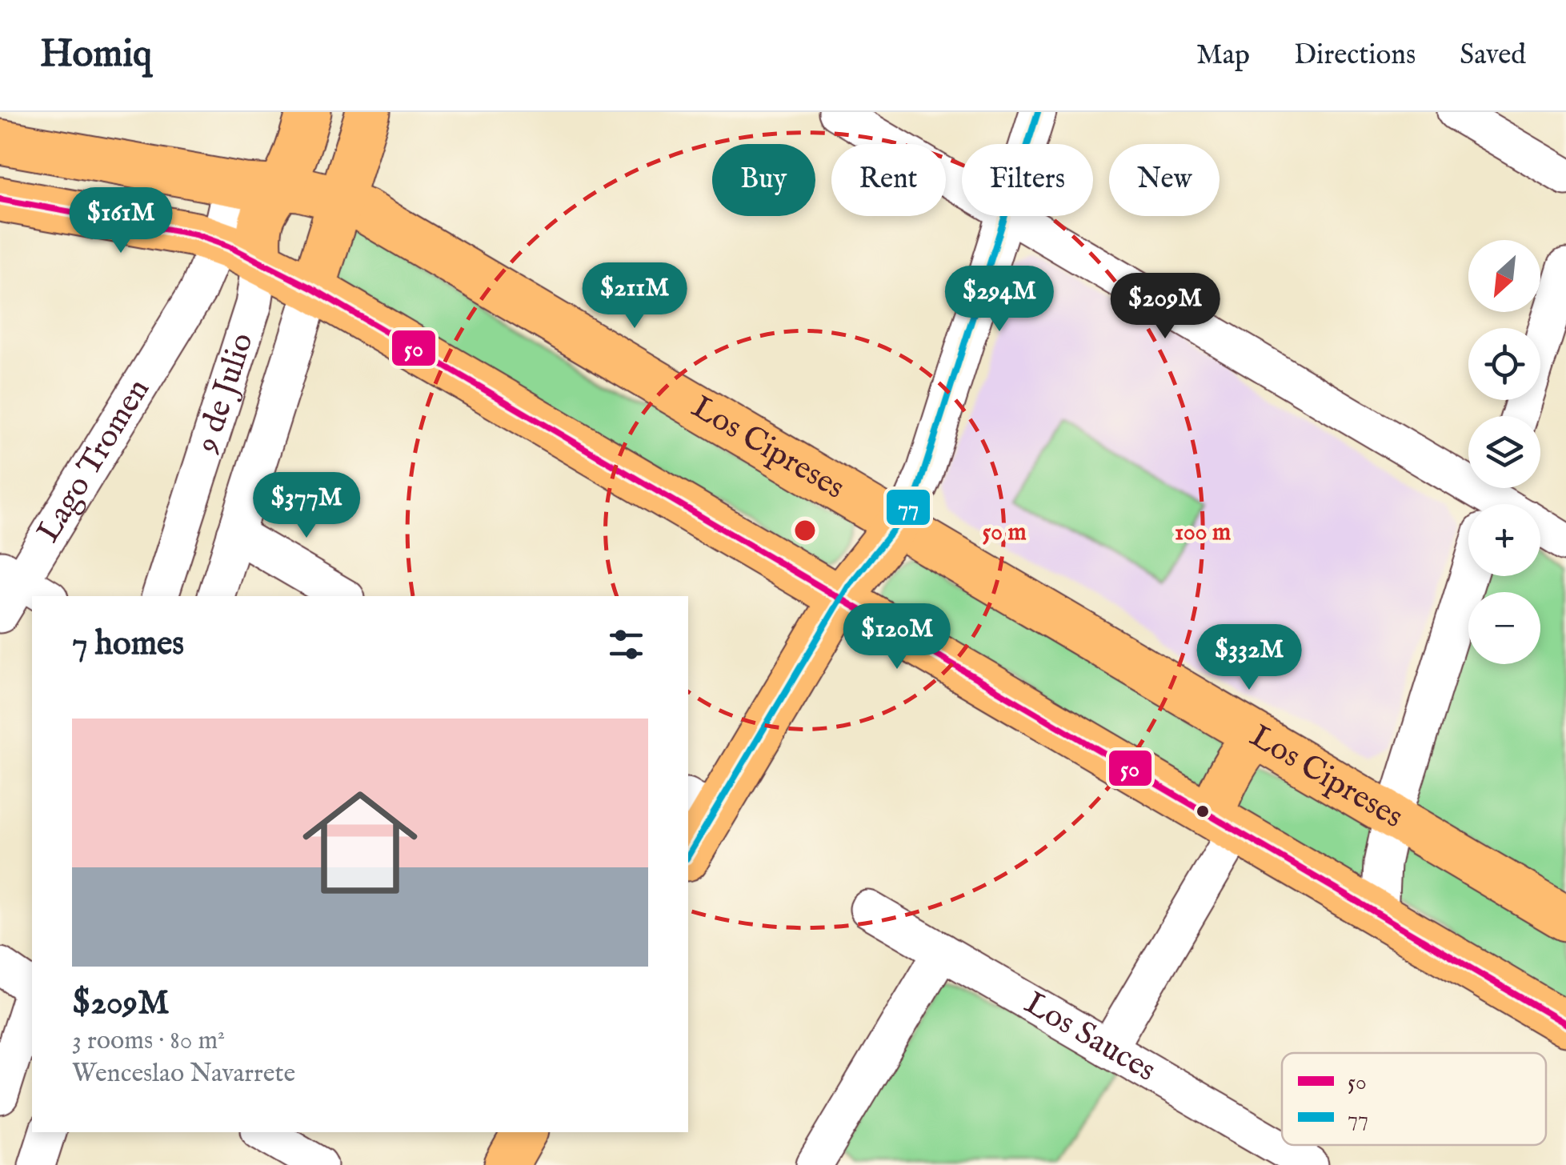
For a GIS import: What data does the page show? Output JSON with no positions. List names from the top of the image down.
{
  "streets": {
    "main road": ["9 de Julio", "Los Cipreses"],
    "street": ["Lago Tromen", "Los Sauces"]
  },
  "crossings": [
    ["9 de Julio", "Los Cipreses"],
    ["Los Cipreses", "Lago Tromen"]
  ],
  "lines": ["transit line 77", "transit line 50"],
  "legend": ["50", "77"],
  "north": "bottom left",
  "page": {
    "header": "Homiq",
    "nav": ["Map", "Directions", "Saved"],
    "chip": [
      "Buy",
      "Rent",
      "Filters",
      "New"
    ],
    "price": [
      "$161M",
      "$211M",
      "$294M",
      "$209M",
      "$377M",
      "$120M",
      "$332M"
    ],
    "map_buttons": ["+", "−"],
    "heading": "7 homes",
    "list": [
      {
        "name": "$209M",
        "note": "3 rooms · 80 m² · Wenceslao Navarrete"
      }
    ]
  },
  "rings": ["50 m", "100 m"]
}
